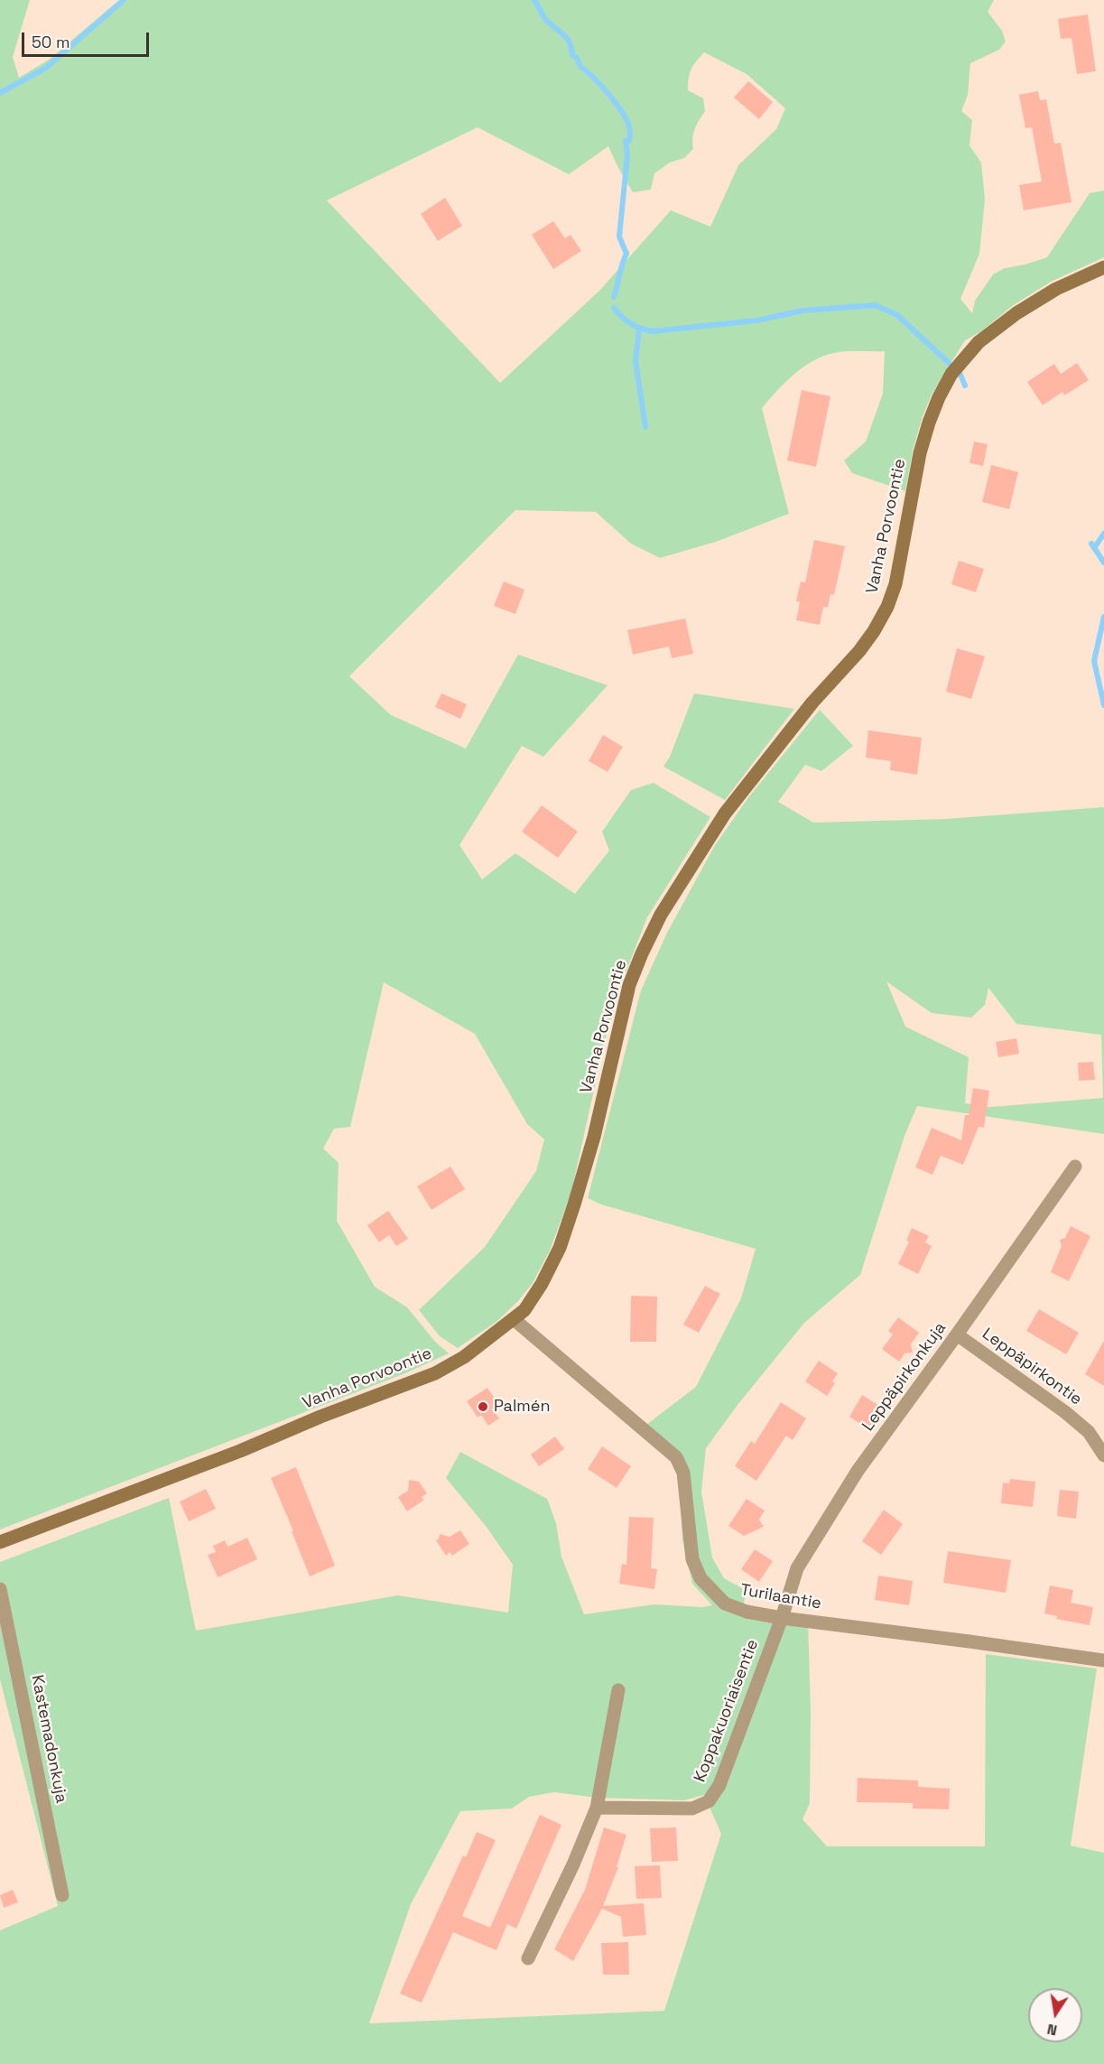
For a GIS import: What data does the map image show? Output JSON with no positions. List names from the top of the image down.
{
  "streets": {
    "street": [
      "Vanha Porvoontie",
      "Leppäpirkontie",
      "Leppäpirkonkuja",
      "Turilaantie",
      "Koppakuoriaisentie",
      "Kastemadonkuja"
    ]
  },
  "crossings": [
    ["Vanha Porvoontie", "Turilaantie"],
    ["Leppäpirkontie", "Leppäpirkonkuja"],
    ["Leppäpirkonkuja", "Turilaantie"],
    ["Leppäpirkonkuja", "Koppakuoriaisentie"],
    ["Turilaantie", "Koppakuoriaisentie"]
  ],
  "places": ["Palmén"],
  "scale_bar": "50 m",
  "north": "bottom"
}
